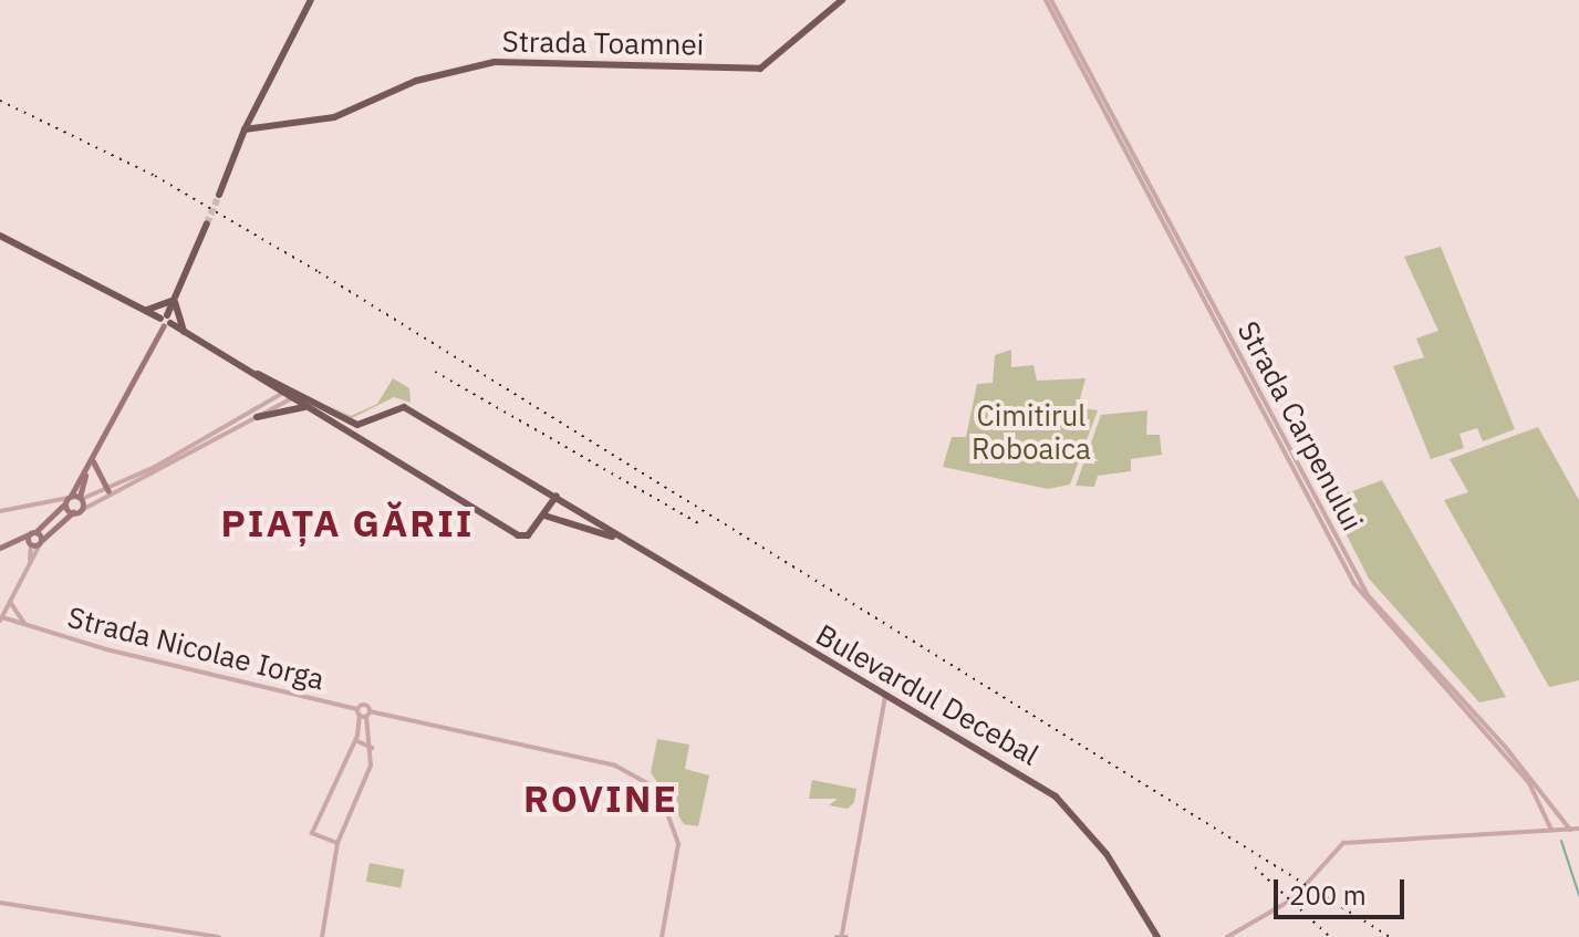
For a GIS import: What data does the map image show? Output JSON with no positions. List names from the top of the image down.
{
  "streets": {
    "main road": ["Strada Toamnei", "Bulevardul Decebal"],
    "street": ["Strada Carpenului", "Strada Nicolae Iorga"]
  },
  "districts": ["PIAȚA GĂRII", "ROVINE"],
  "parks": ["Cimitirul Roboaica"],
  "scale_bar": "200 m"
}
